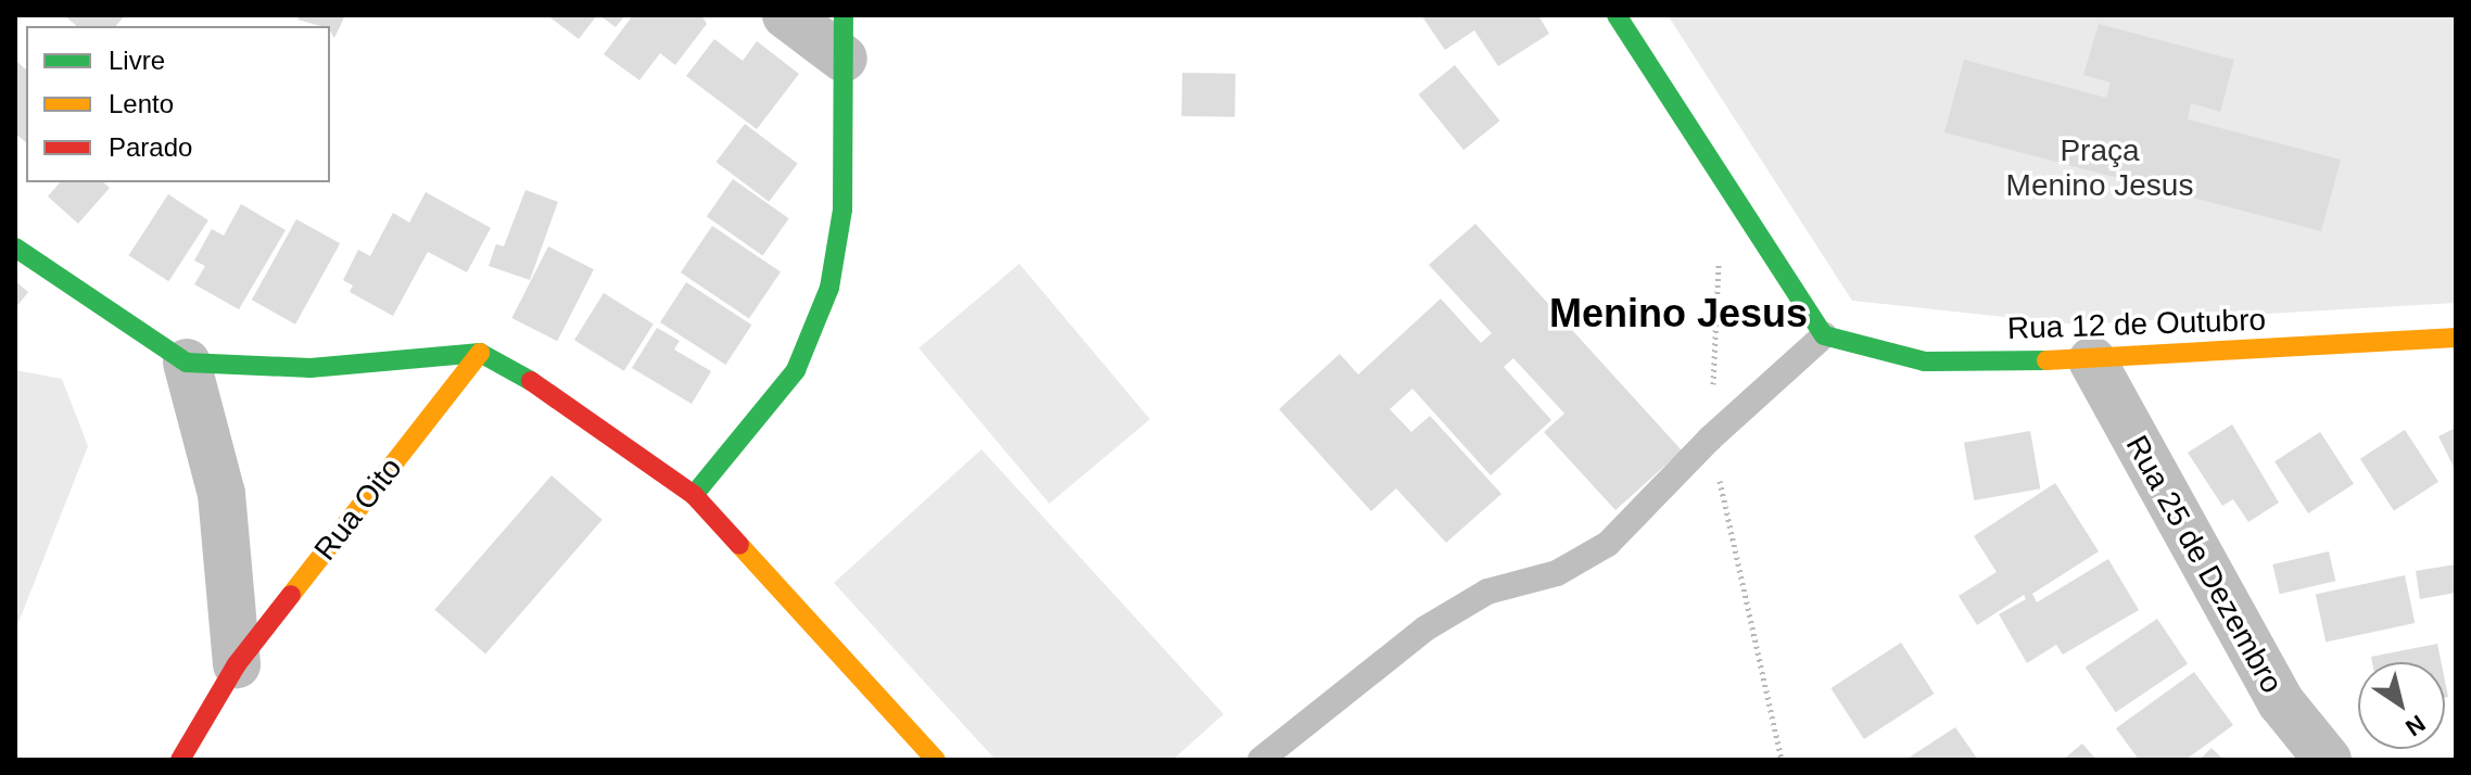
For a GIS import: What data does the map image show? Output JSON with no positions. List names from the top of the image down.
{
  "streets": {
    "street": ["Rua 12 de Outubro", "Rua Oito", "Rua 25 de Dezembro"]
  },
  "crossings": [
    ["Rua 12 de Outubro", "Rua 25 de Dezembro"]
  ],
  "districts": ["Menino Jesus"],
  "parks": ["Praça Menino Jesus"],
  "legend": ["Livre", "Lento", "Parado"],
  "north": "bottom right"
}
